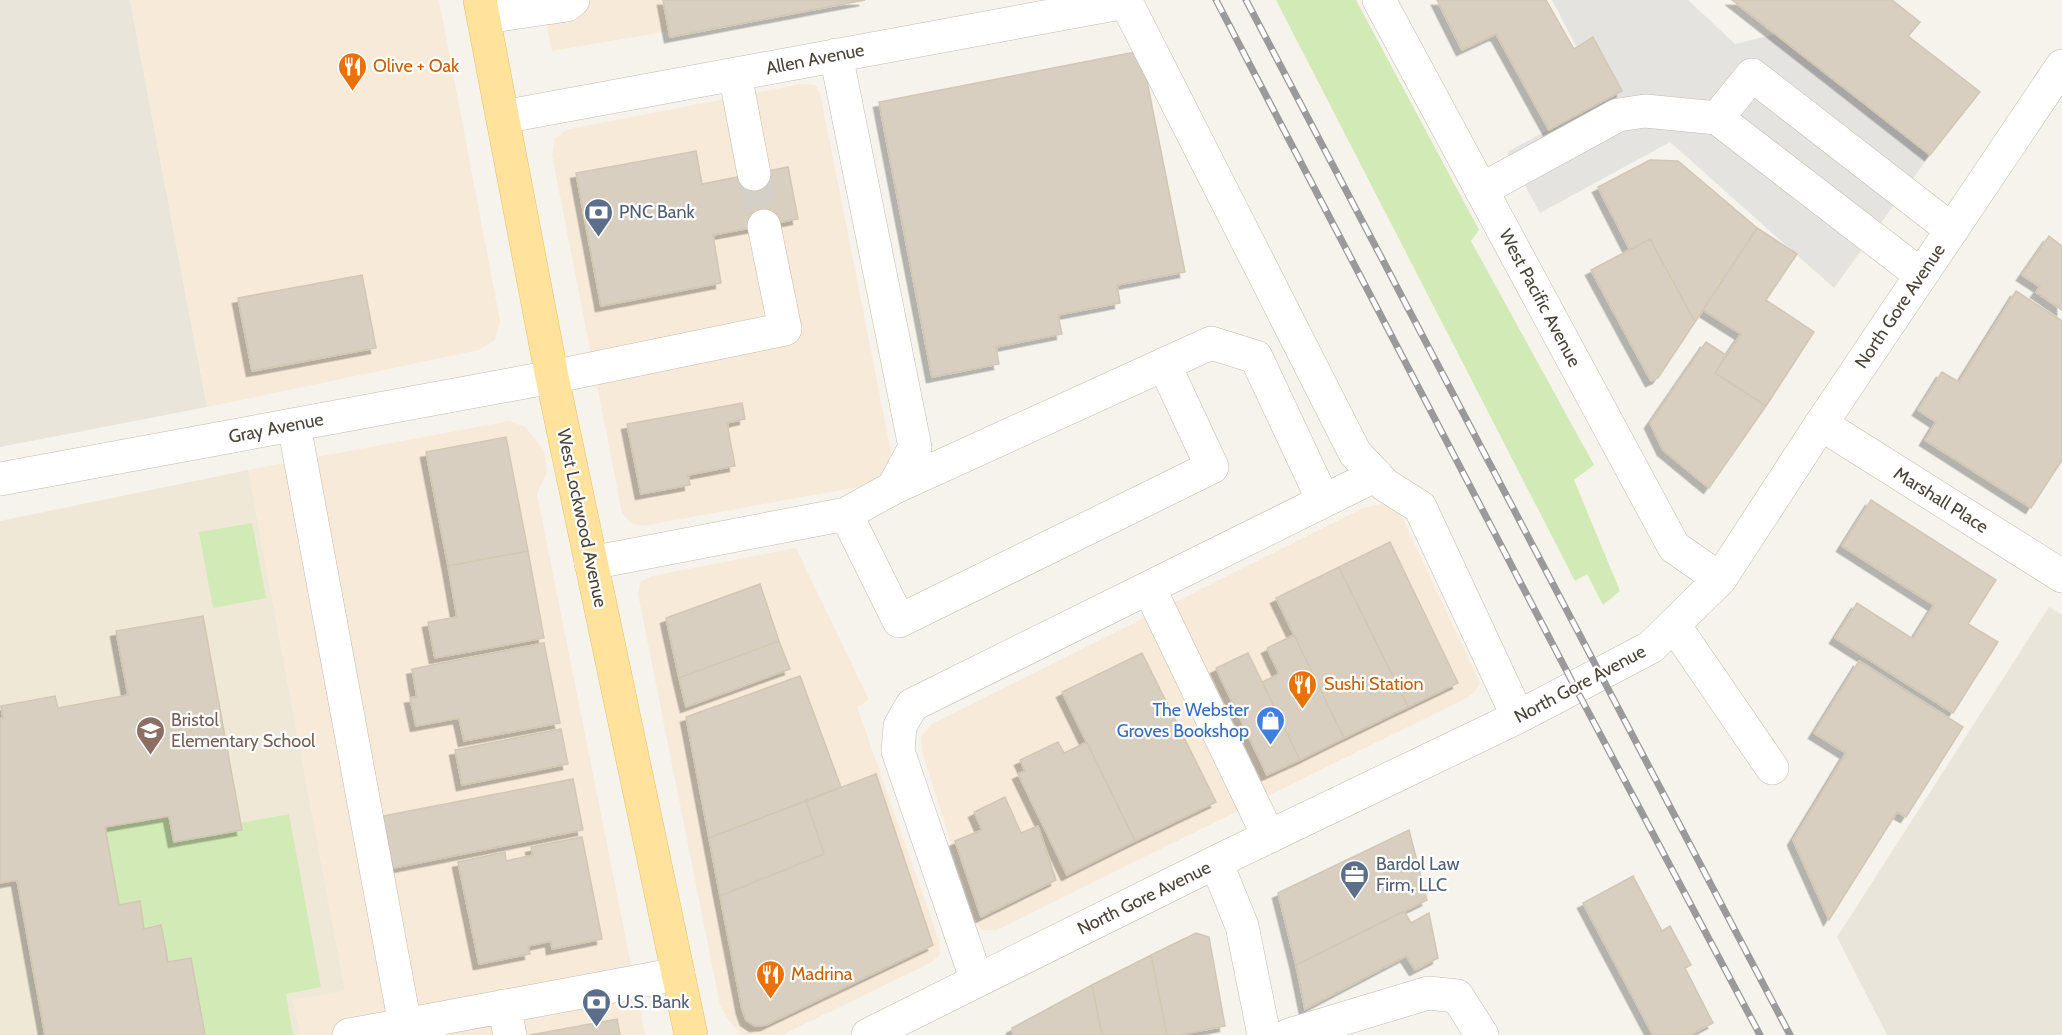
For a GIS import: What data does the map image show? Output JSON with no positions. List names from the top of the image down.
{
  "streets": {
    "main road": ["West Lockwood Avenue"],
    "street": [
      "Allen Avenue",
      "West Pacific Avenue",
      "North Gore Avenue",
      "Gray Avenue",
      "Marshall Place"
    ]
  },
  "crossings": [
    ["Allen Avenue", "West Lockwood Avenue"],
    ["West Pacific Avenue", "North Gore Avenue"],
    ["North Gore Avenue", "Marshall Place"],
    ["Gray Avenue", "West Lockwood Avenue"]
  ],
  "places": {
    "restaurant": ["Olive + Oak", "Sushi Station", "Madrina"],
    "bank": ["PNC Bank", "U.S. Bank"],
    "shop": ["The Webster Groves Bookshop"],
    "school or university": ["Bristol Elementary School"],
    "office": ["Bardol Law Firm, LLC"]
  }
}
